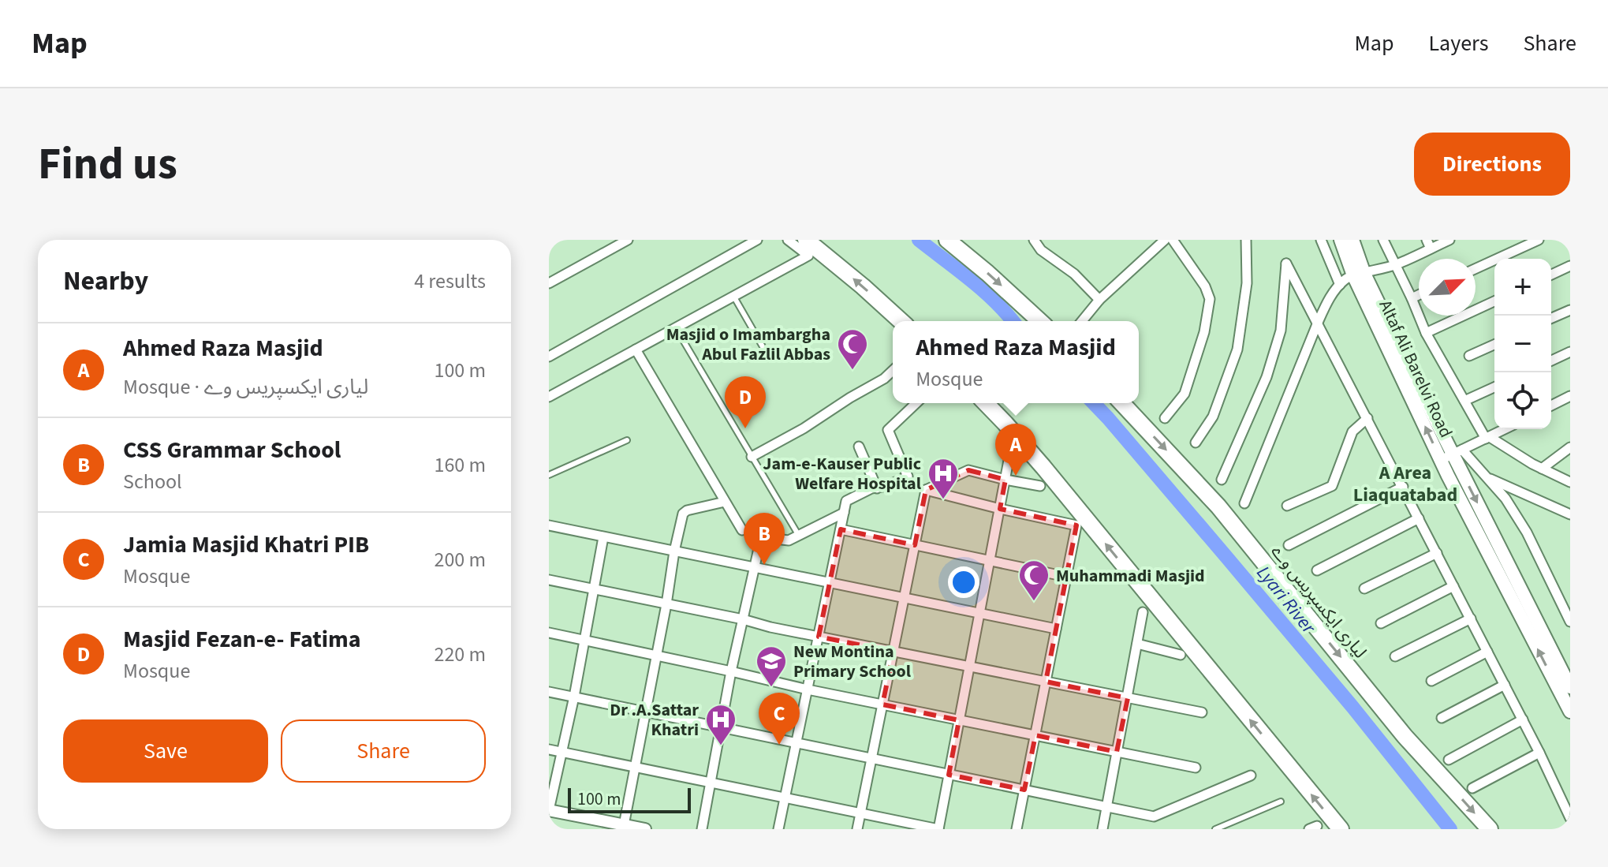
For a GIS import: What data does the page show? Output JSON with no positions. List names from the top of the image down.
{
  "streets": {
    "highway": ["لیاری ایکسپریس وے"],
    "main road": ["Altaf Ali Barelvi Road"]
  },
  "districts": ["A Area Liaquatabad"],
  "water": ["Lyari River"],
  "places": {
    "mosque": ["Masjid o Imambargha Abul Fazlil Abbas", "Muhammadi Masjid"],
    "hospital": ["Jam-e-Kauser Public Welfare Hospital", "Dr .A.Sattar Khatri"],
    "school or university": ["New Montina Primary School"]
  },
  "scale_bar": "100 m",
  "north": "top right",
  "page": {
    "header": "Map",
    "nav": ["Map", "Layers", "Share"],
    "buttons": [
      "Directions",
      ["Save", "Share"]
    ],
    "title": "Find us",
    "heading": ["Nearby", "4 results"],
    "map_buttons": ["+", "−"],
    "popup": ["Ahmed Raza Masjid", "Mosque"],
    "list": [
      {
        "mark": "A",
        "name": "Ahmed Raza Masjid",
        "note": "Mosque · لیاری ایکسپریس وے",
        "value": "100 m"
      },
      {
        "mark": "B",
        "name": "CSS Grammar School",
        "note": "School",
        "value": "160 m"
      },
      {
        "mark": "C",
        "name": "Jamia Masjid Khatri PIB",
        "note": "Mosque",
        "value": "200 m"
      },
      {
        "mark": "D",
        "name": "Masjid Fezan-e- Fatima",
        "note": "Mosque",
        "value": "220 m"
      }
    ],
    "pins": [
      "D",
      "A",
      "B",
      "C"
    ],
    "scale": "100 m"
  }
}
